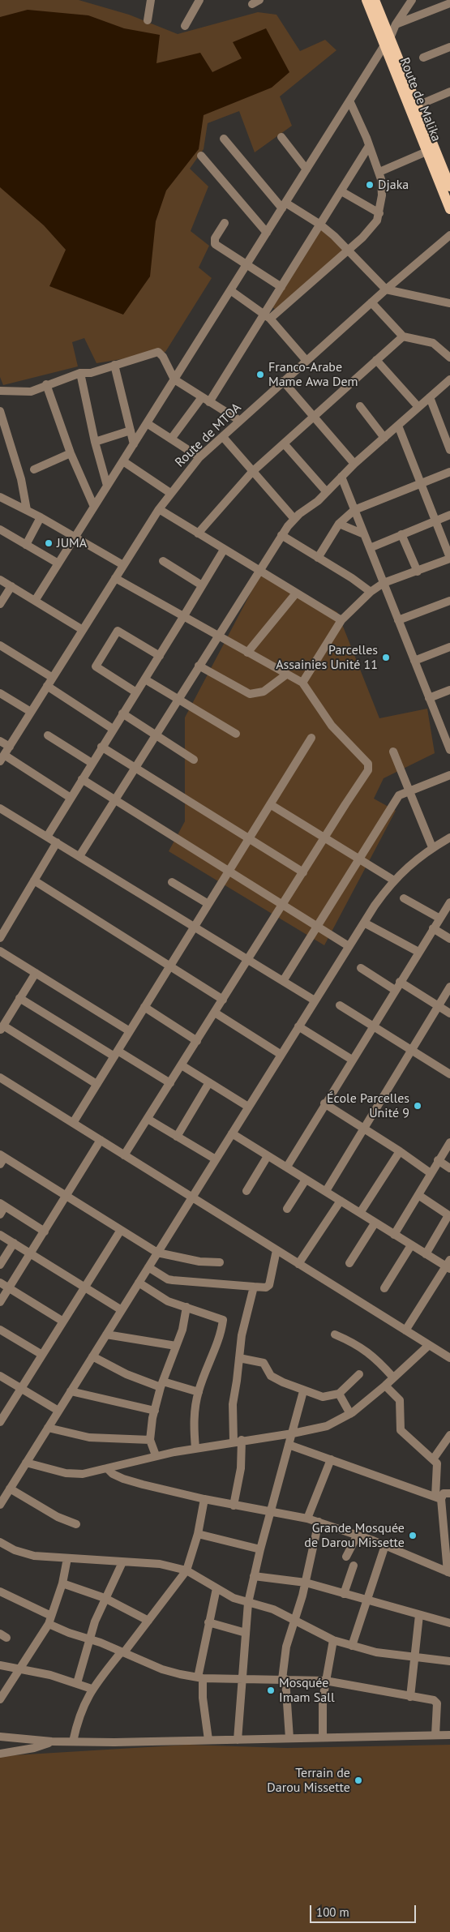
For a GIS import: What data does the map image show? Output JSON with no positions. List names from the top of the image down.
{
  "streets": {
    "main road": ["Route de Malika"],
    "street": ["Route de MTOA"]
  },
  "places": [
    "Djaka",
    "Franco-Arabe Mame Awa Dem",
    "JUMA",
    "Parcelles Assainies Unité 11",
    "École Parcelles Unité 9",
    "Grande Mosquée de Darou Missette",
    "Mosquée Imam Sall",
    "Terrain de Darou Missette"
  ],
  "scale_bar": "100 m"
}
